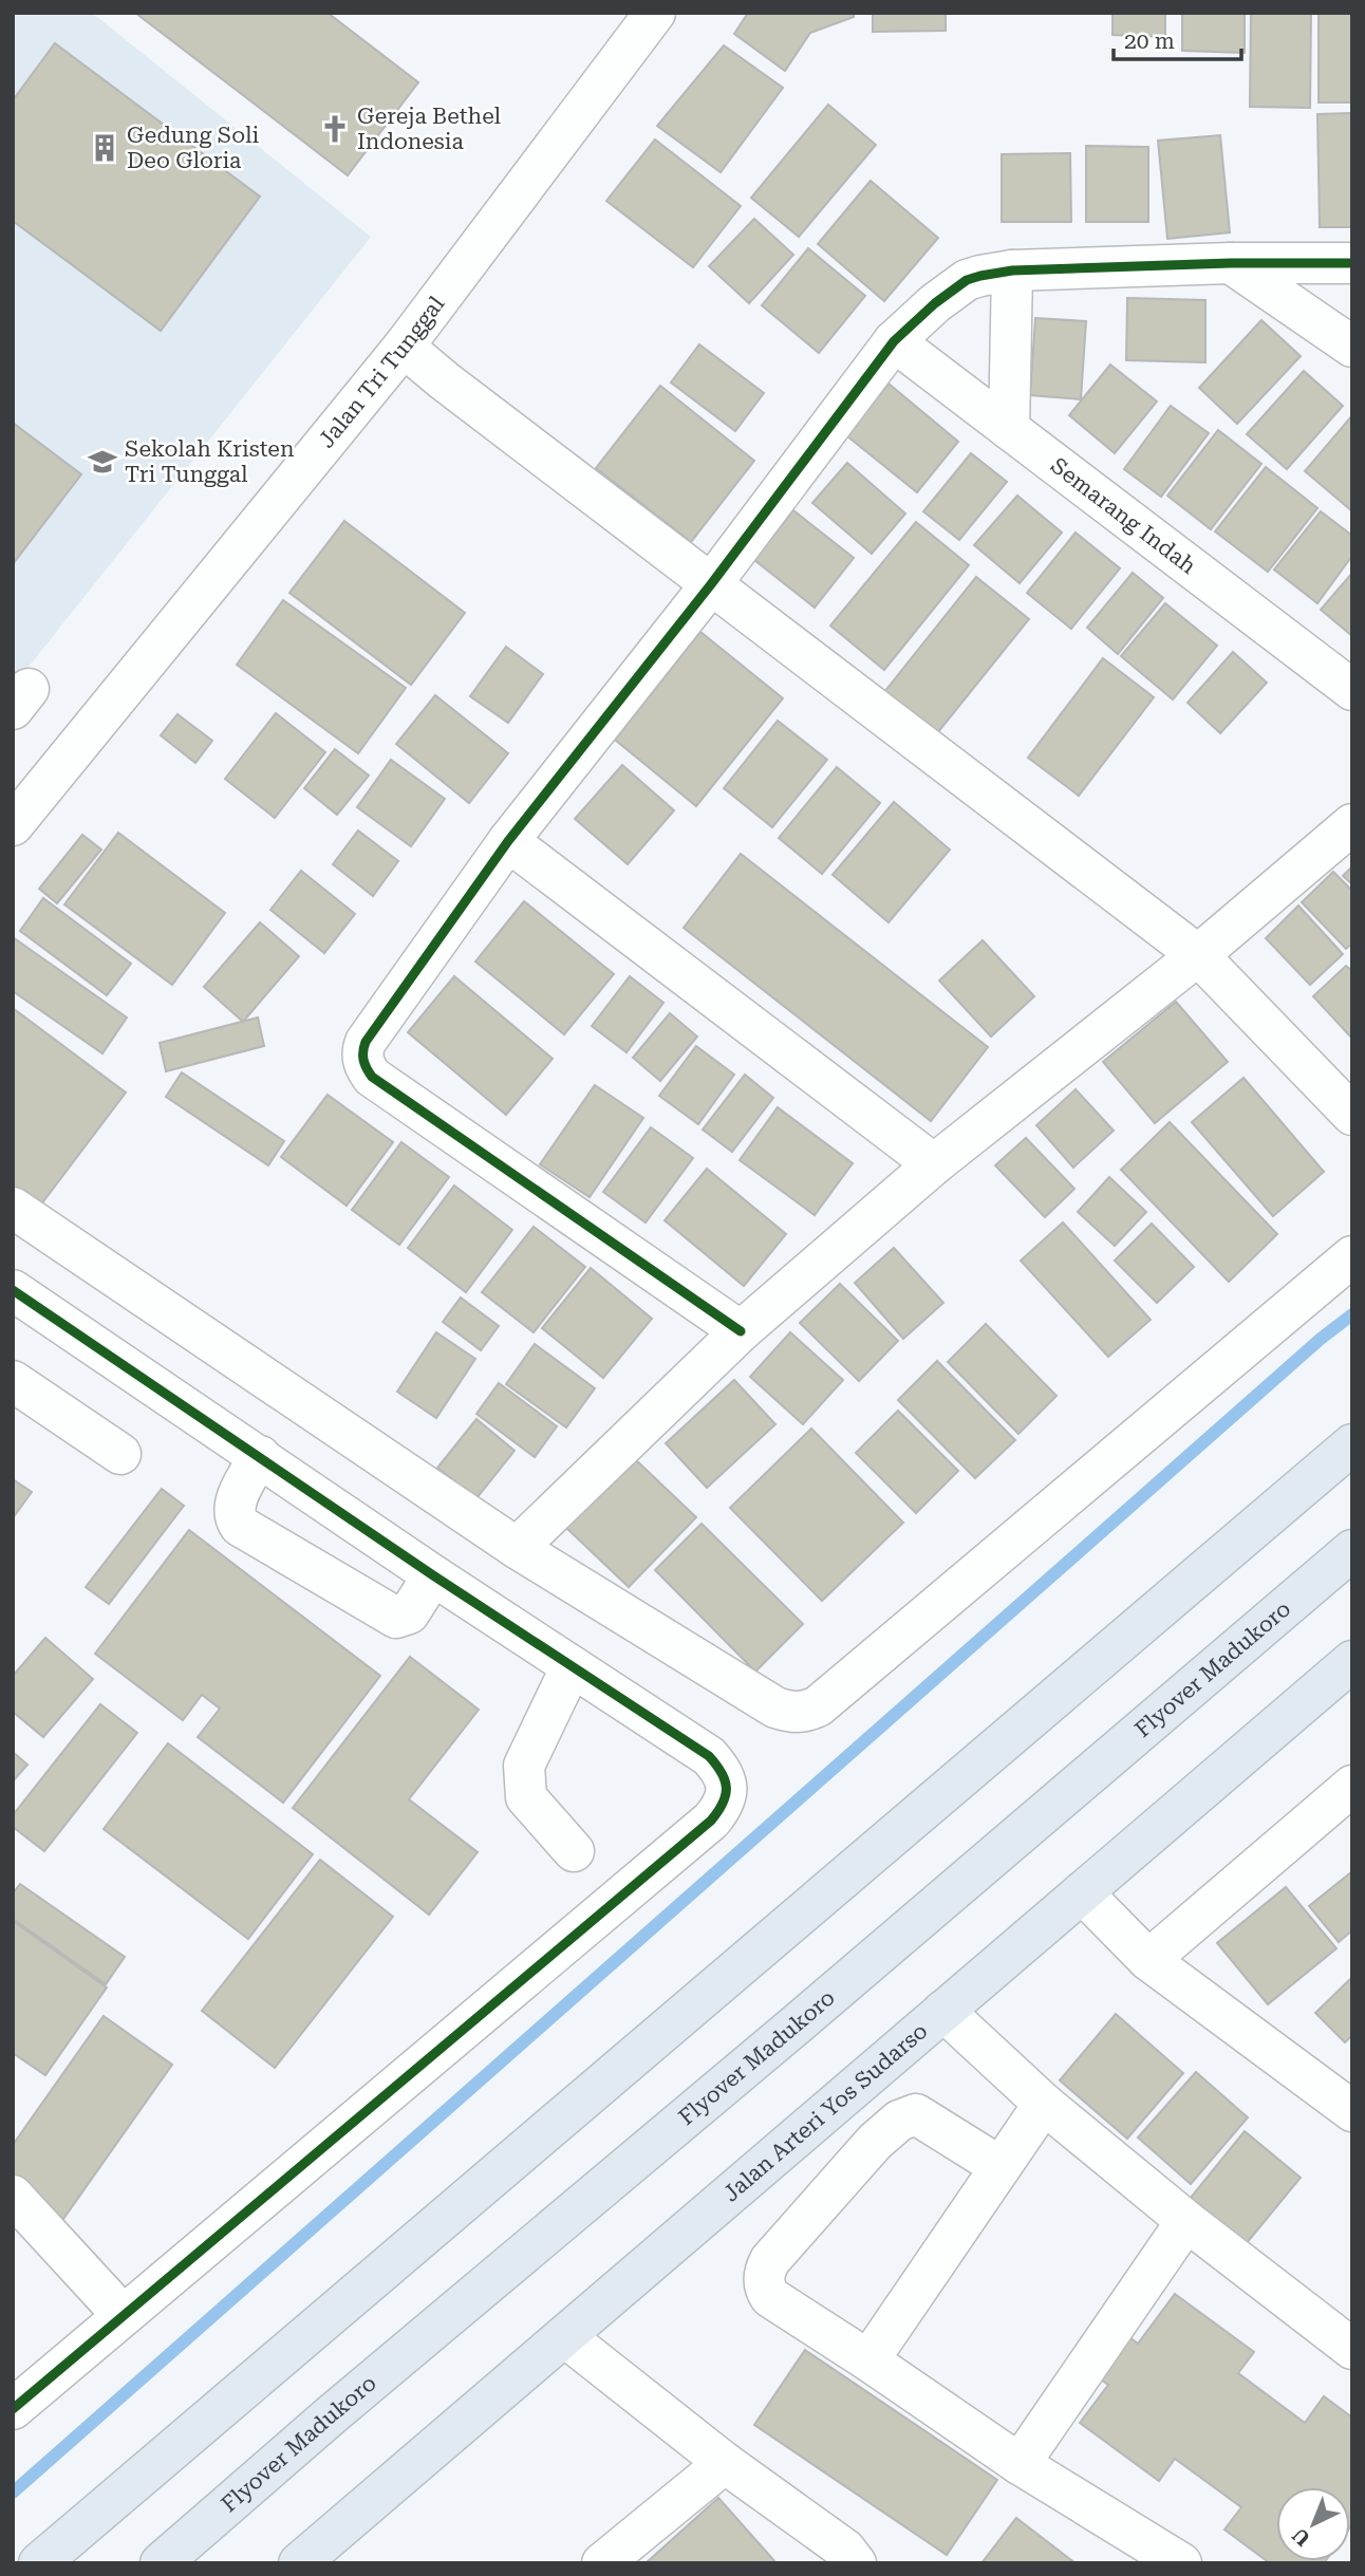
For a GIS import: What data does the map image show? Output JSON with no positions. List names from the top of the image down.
{
  "streets": {
    "highway": ["Flyover Madukoro", "Jalan Arteri Yos Sudarso"],
    "street": ["Jalan Tri Tunggal", "Semarang Indah"]
  },
  "places": {
    "church": ["Gereja Bethel Indonesia"],
    "building": ["Gedung Soli Deo Gloria"],
    "school or university": ["Sekolah Kristen Tri Tunggal"]
  },
  "scale_bar": "20 m",
  "north": "bottom left"
}
